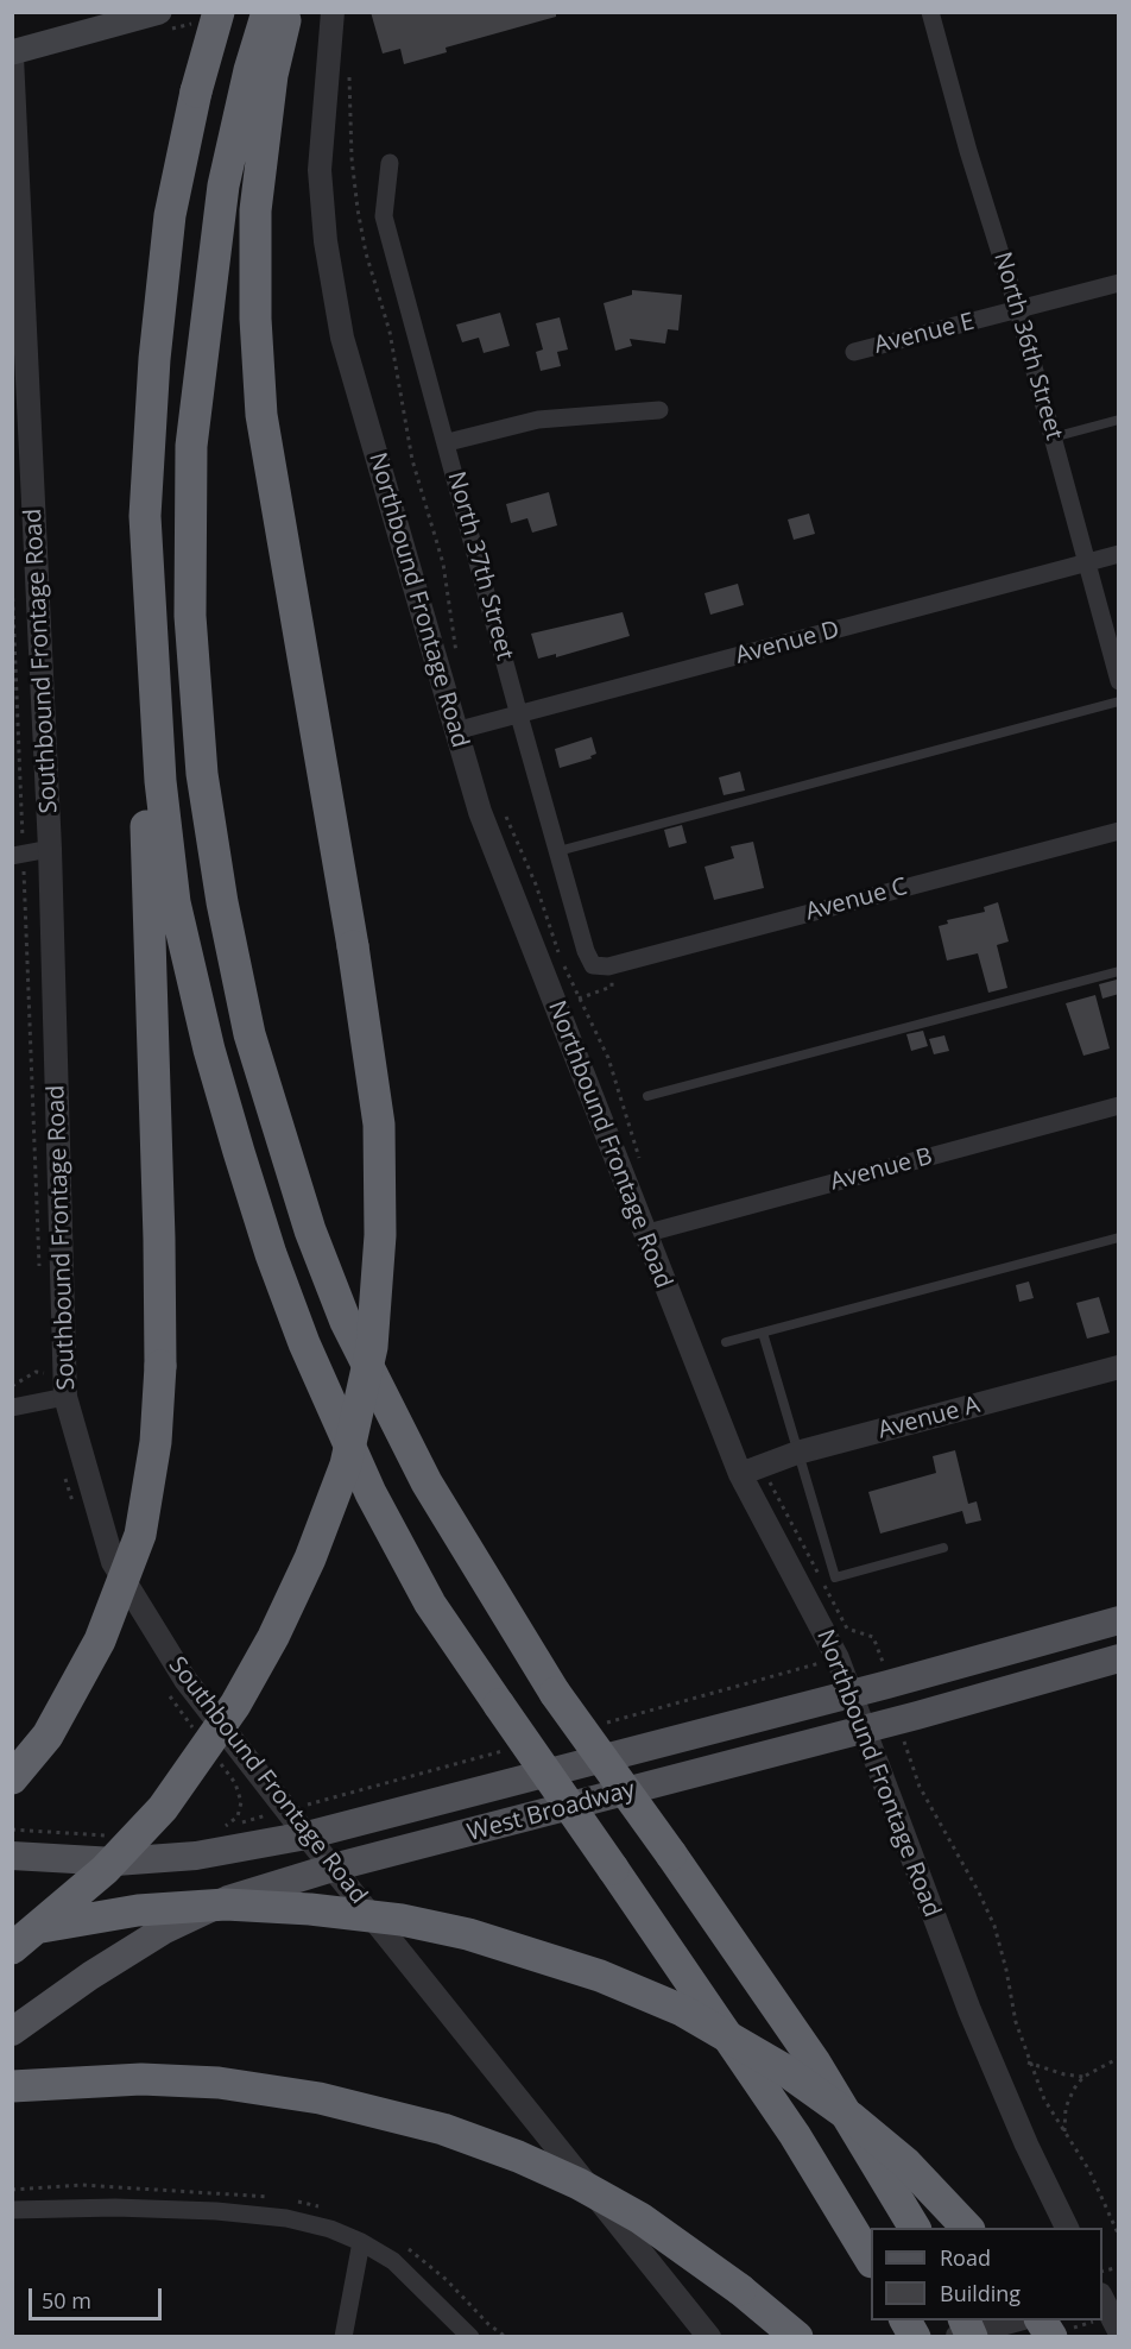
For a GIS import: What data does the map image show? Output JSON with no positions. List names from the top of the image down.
{
  "streets": {
    "main road": ["West Broadway"],
    "street": [
      "Avenue E",
      "North 36th Street",
      "North 37th Street",
      "Northbound Frontage Road",
      "Avenue D",
      "Southbound Frontage Road",
      "Avenue C",
      "Avenue B",
      "Avenue A"
    ]
  },
  "crossings": [
    ["Avenue E", "North 36th Street"],
    ["North 36th Street", "Avenue D"],
    ["North 37th Street", "Avenue D"],
    ["North 37th Street", "Avenue C"],
    ["Northbound Frontage Road", "Avenue D"],
    ["Northbound Frontage Road", "Avenue B"],
    ["Northbound Frontage Road", "Avenue A"],
    ["Northbound Frontage Road", "West Broadway"],
    ["Southbound Frontage Road", "West Broadway"]
  ],
  "legend": ["Road", "Building"],
  "scale_bar": "50 m"
}
